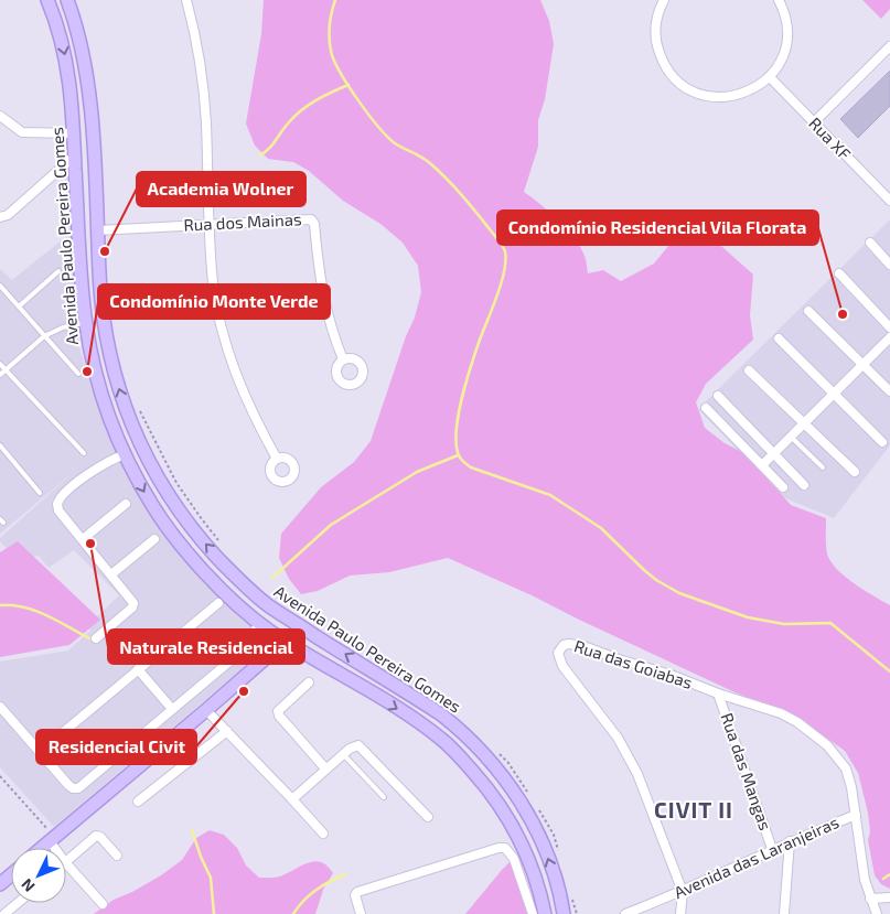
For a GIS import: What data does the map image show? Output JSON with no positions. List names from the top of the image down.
{
  "streets": {
    "main road": ["Avenida Paulo Pereira Gomes"],
    "street": [
      "Rua XF",
      "Rua dos Mainas",
      "Rua das Goiabas",
      "Rua das Mangas",
      "Avenida das Laranjeiras"
    ]
  },
  "crossings": [
    ["Rua dos Mainas", "Avenida Paulo Pereira Gomes"],
    ["Rua das Goiabas", "Rua das Mangas"],
    ["Rua das Goiabas", "Avenida das Laranjeiras"],
    ["Rua das Mangas", "Avenida das Laranjeiras"]
  ],
  "districts": ["CIVIT II"],
  "places": [
    "Academia Wolner",
    "Condomínio Residencial Vila Florata",
    "Condomínio Monte Verde",
    "Naturale Residencial",
    "Residencial Civit"
  ],
  "north": "bottom left"
}
